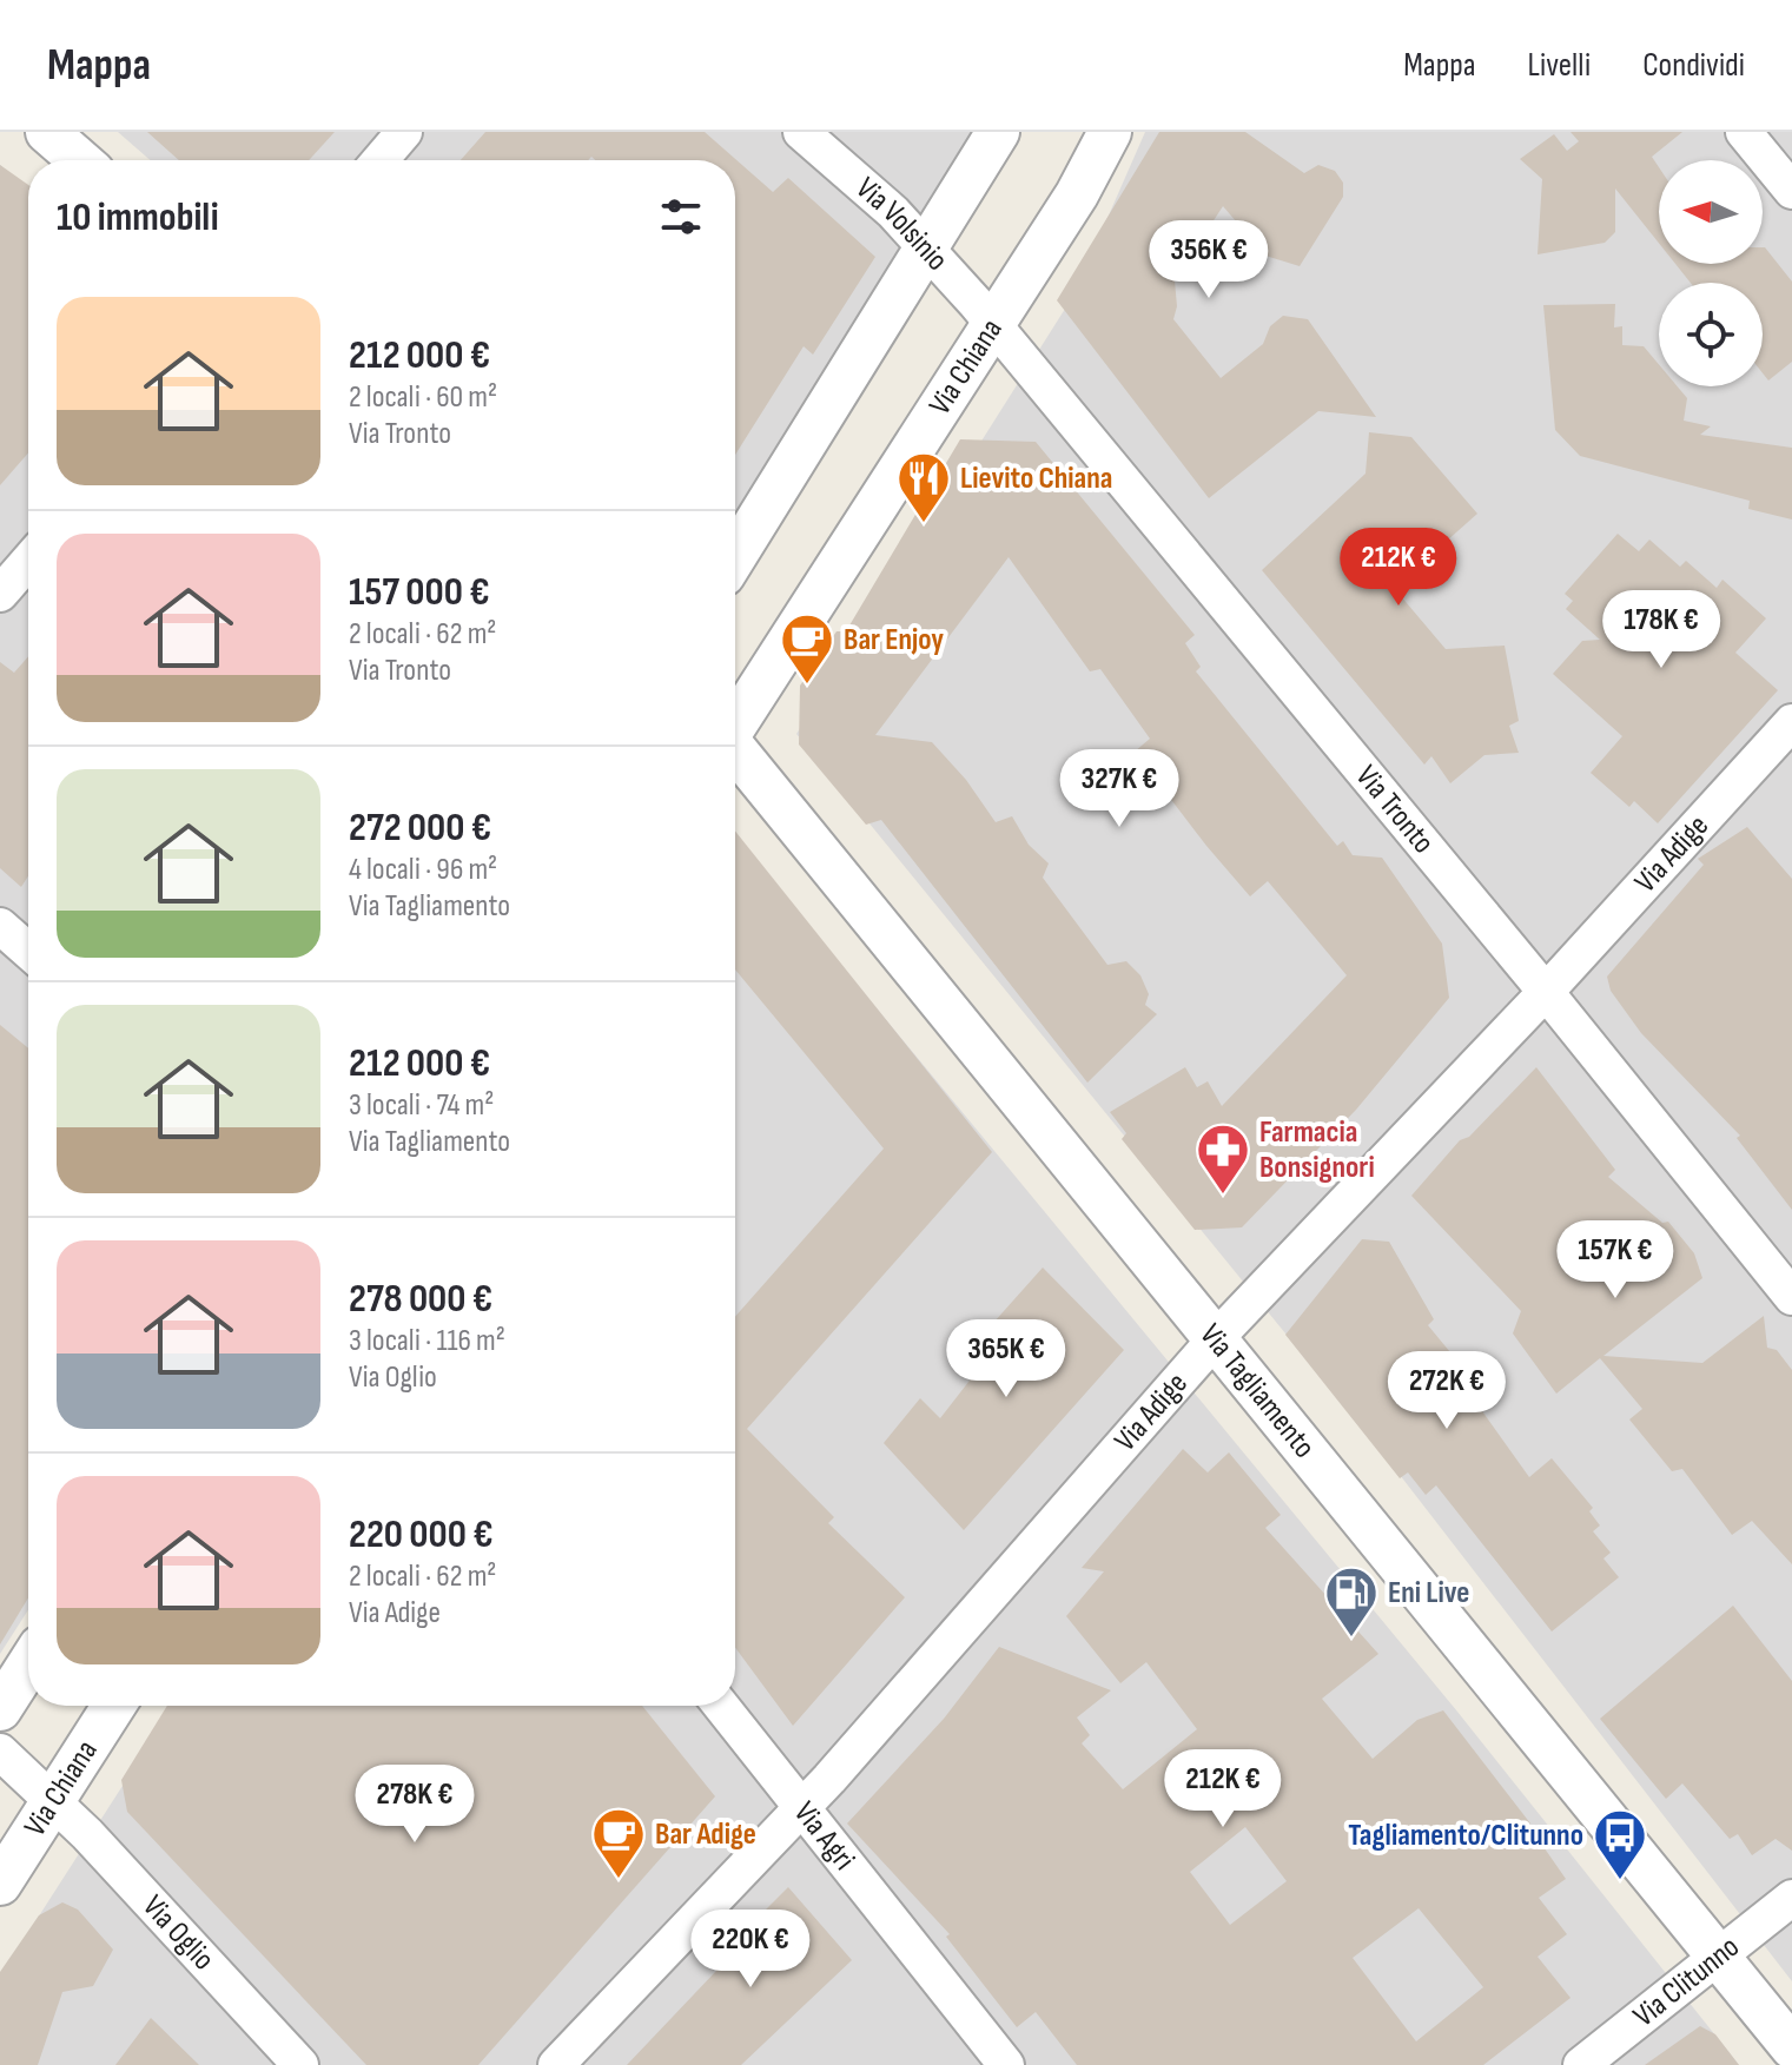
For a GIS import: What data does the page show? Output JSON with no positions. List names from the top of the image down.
{
  "streets": {
    "street": [
      "Via Volsinio",
      "Via Chiana",
      "Via Tronto",
      "Via Adige",
      "Via Tagliamento",
      "Via Agri",
      "Via Oglio",
      "Via Clitunno"
    ]
  },
  "crossings": [
    ["Via Volsinio", "Via Chiana"],
    ["Via Volsinio", "Via Tronto"],
    ["Via Chiana", "Via Tronto"],
    ["Via Chiana", "Via Oglio"],
    ["Via Tronto", "Via Adige"],
    ["Via Adige", "Via Tagliamento"],
    ["Via Adige", "Via Agri"],
    ["Via Tagliamento", "Via Clitunno"]
  ],
  "places": {
    "restaurant": ["Lievito Chiana"],
    "cafe": ["Bar Enjoy", "Bar Adige"],
    "pharmacy": ["Farmacia Bonsignori"],
    "fuel station": ["Eni Live"],
    "bus stop": ["Tagliamento/Clitunno"]
  },
  "north": "left",
  "page": {
    "header": "Mappa",
    "nav": ["Mappa", "Livelli", "Condividi"],
    "heading": "10 immobili",
    "price": [
      "356K €",
      "212K €",
      "178K €",
      "327K €",
      "157K €",
      "365K €",
      "272K €",
      "212K €",
      "278K €",
      "220K €"
    ],
    "list": [
      {
        "name": "212 000 €",
        "note": "2 locali · 60 m² · Via Tronto"
      },
      {
        "name": "157 000 €",
        "note": "2 locali · 62 m² · Via Tronto"
      },
      {
        "name": "272 000 €",
        "note": "4 locali · 96 m² · Via Tagliamento"
      },
      {
        "name": "212 000 €",
        "note": "3 locali · 74 m² · Via Tagliamento"
      },
      {
        "name": "278 000 €",
        "note": "3 locali · 116 m² · Via Oglio"
      },
      {
        "name": "220 000 €",
        "note": "2 locali · 62 m² · Via Adige"
      }
    ]
  }
}
